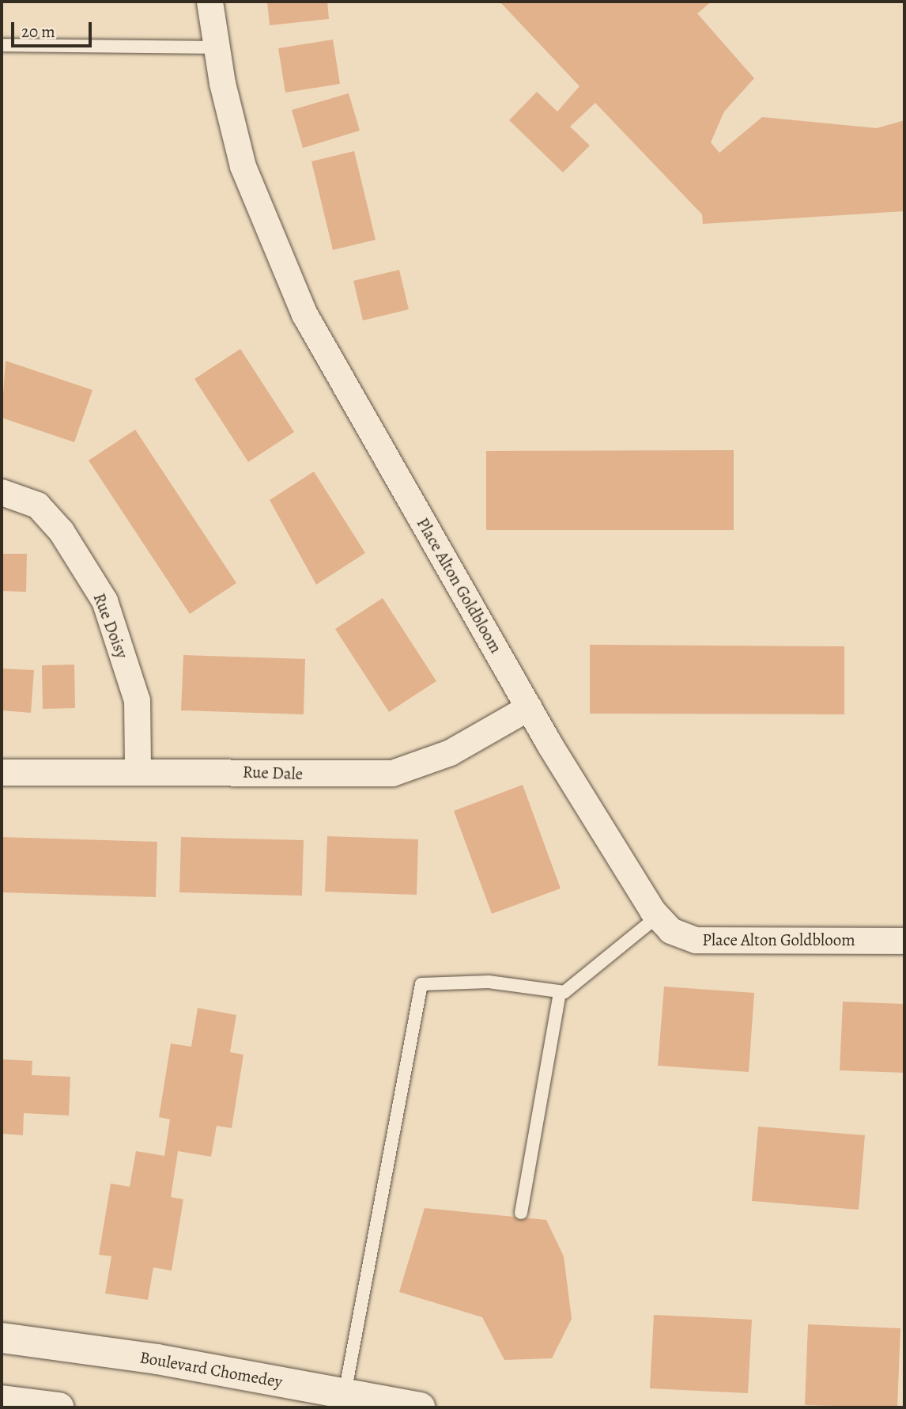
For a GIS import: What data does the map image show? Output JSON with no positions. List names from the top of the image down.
{
  "streets": {
    "street": [
      "Place Alton Goldbloom",
      "Rue Doisy",
      "Rue Dale",
      "Boulevard Chomedey"
    ]
  },
  "crossings": [
    ["Place Alton Goldbloom", "Rue Dale"],
    ["Rue Doisy", "Rue Dale"]
  ],
  "scale_bar": "20 m"
}
